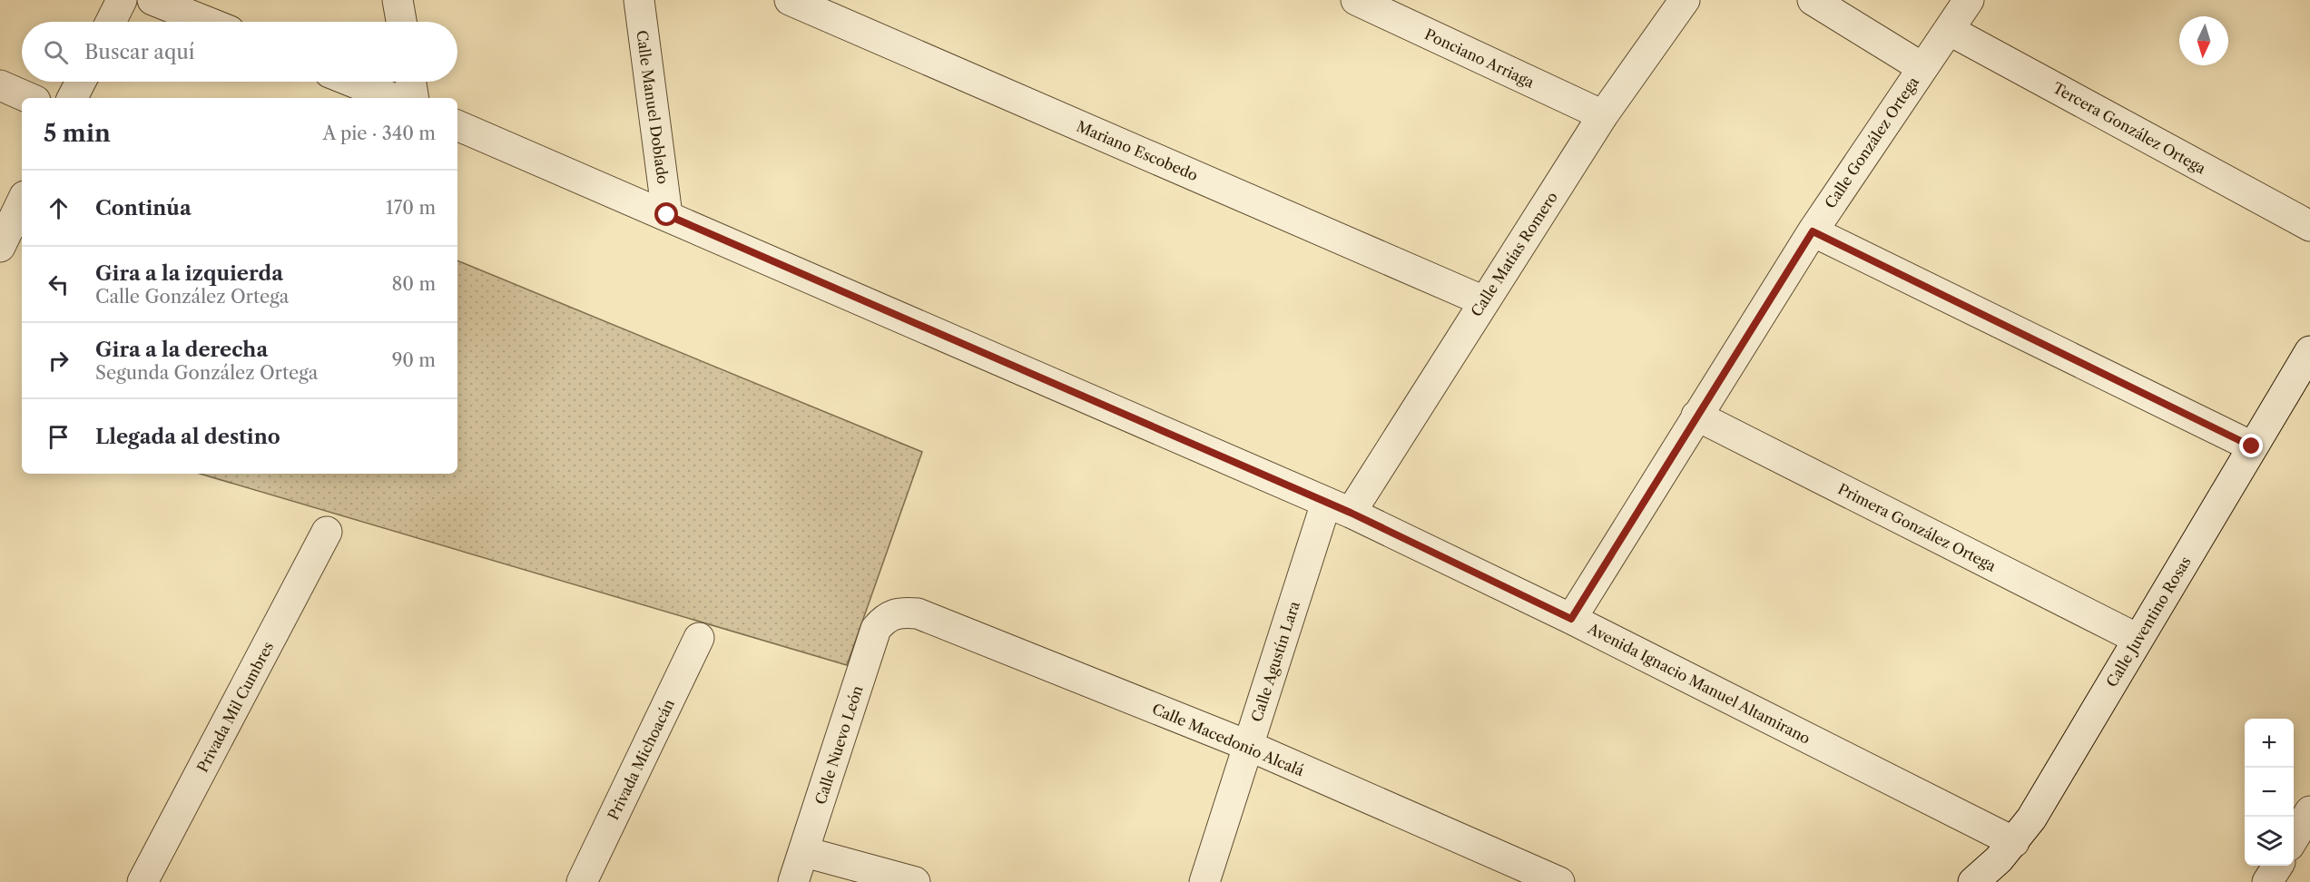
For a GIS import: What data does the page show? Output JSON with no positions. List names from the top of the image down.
{
  "streets": {
    "street": [
      "Ponciano Arriaga",
      "Calle Manuel Doblado",
      "Tercera González Ortega",
      "Calle González Ortega",
      "Mariano Escobedo",
      "Calle Matías Romero",
      "Primera González Ortega",
      "Calle Juventino Rosas",
      "Calle Agustín Lara",
      "Avenida Ignacio Manuel Altamirano",
      "Privada Mil Cumbres",
      "Calle Macedonio Alcalá",
      "Calle Nuevo León",
      "Privada Michoacán"
    ]
  },
  "crossings": [
    ["Ponciano Arriaga", "Calle Matías Romero"],
    ["Calle Manuel Doblado", "Avenida Ignacio Manuel Altamirano"],
    ["Tercera González Ortega", "Calle González Ortega"],
    ["Calle González Ortega", "Primera González Ortega"],
    ["Calle González Ortega", "Avenida Ignacio Manuel Altamirano"],
    ["Mariano Escobedo", "Calle Matías Romero"],
    ["Calle Matías Romero", "Calle Agustín Lara"],
    ["Calle Matías Romero", "Avenida Ignacio Manuel Altamirano"],
    ["Primera González Ortega", "Calle Juventino Rosas"],
    ["Calle Juventino Rosas", "Avenida Ignacio Manuel Altamirano"],
    ["Calle Agustín Lara", "Avenida Ignacio Manuel Altamirano"],
    ["Calle Agustín Lara", "Calle Macedonio Alcalá"],
    ["Calle Macedonio Alcalá", "Calle Nuevo León"]
  ],
  "north": "bottom",
  "page": {
    "search": "Buscar aquí",
    "heading": ["5 min", "A pie · 340 m"],
    "list": [
      ["Continúa", "170 m"],
      ["Gira a la izquierda", "Calle González Ortega", "80 m"],
      ["Gira a la derecha", "Segunda González Ortega", "90 m"],
      "Llegada al destino"
    ],
    "map_buttons": ["+", "−"]
  }
}
